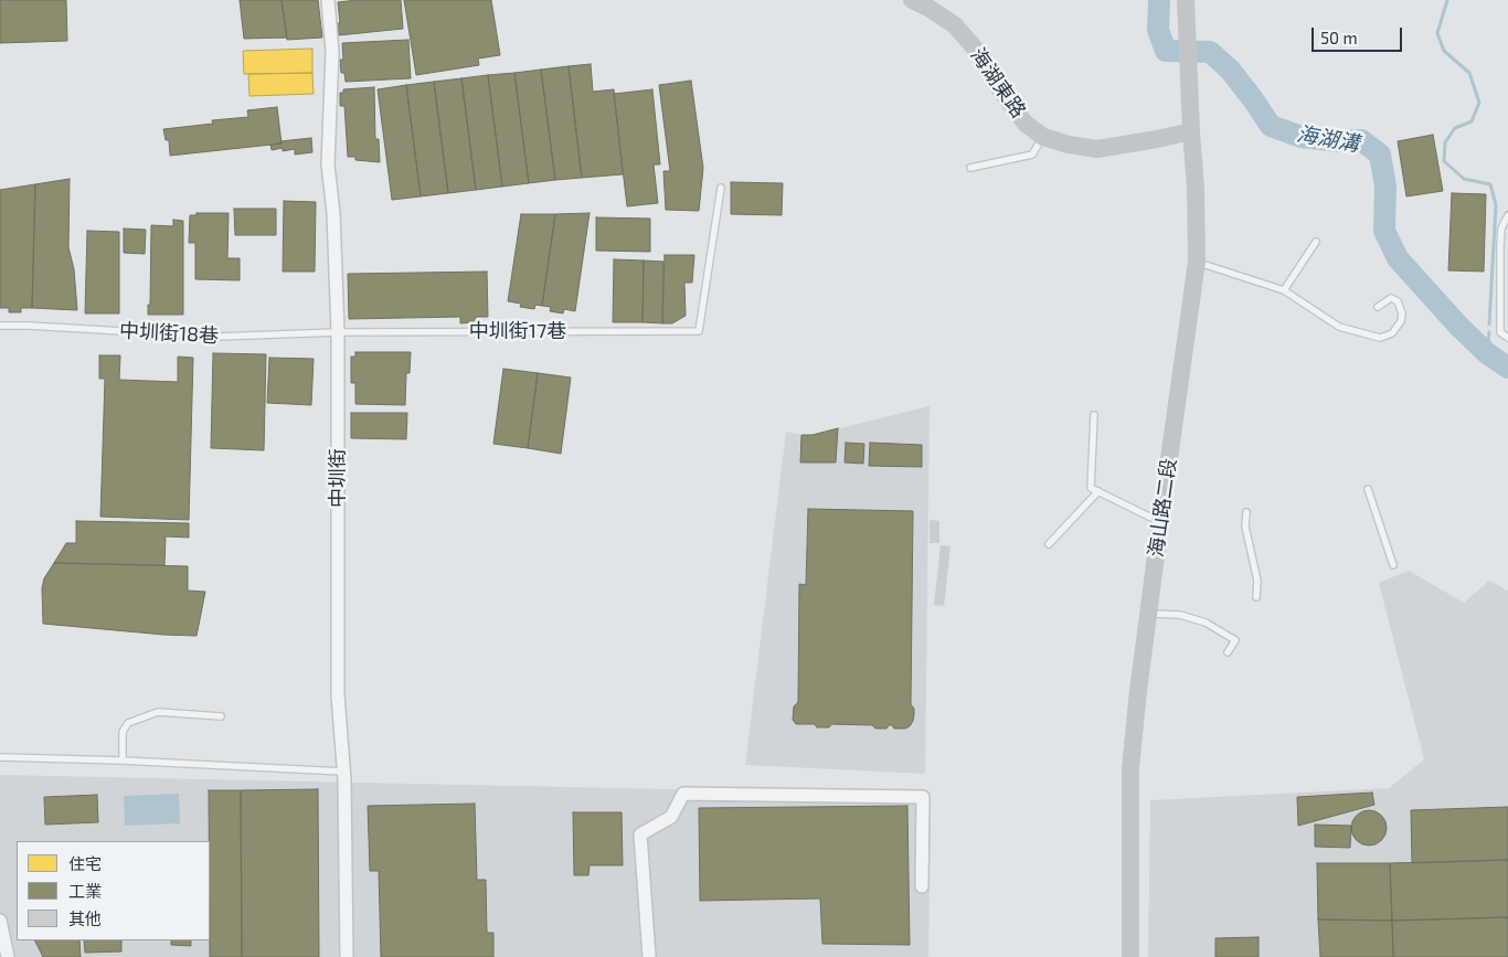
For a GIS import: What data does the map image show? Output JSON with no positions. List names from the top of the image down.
{
  "streets": {
    "main road": ["海湖東路", "海山路二段"],
    "street": ["中圳街"],
    "lane": ["中圳街17巷", "中圳街18巷"]
  },
  "crossings": [
    ["海湖東路", "海山路二段"],
    ["中圳街17巷", "中圳街18巷"],
    ["中圳街17巷", "中圳街"],
    ["中圳街18巷", "中圳街"]
  ],
  "water": ["海湖溝"],
  "legend": ["住宅", "工業", "其他"],
  "scale_bar": "50 m"
}
